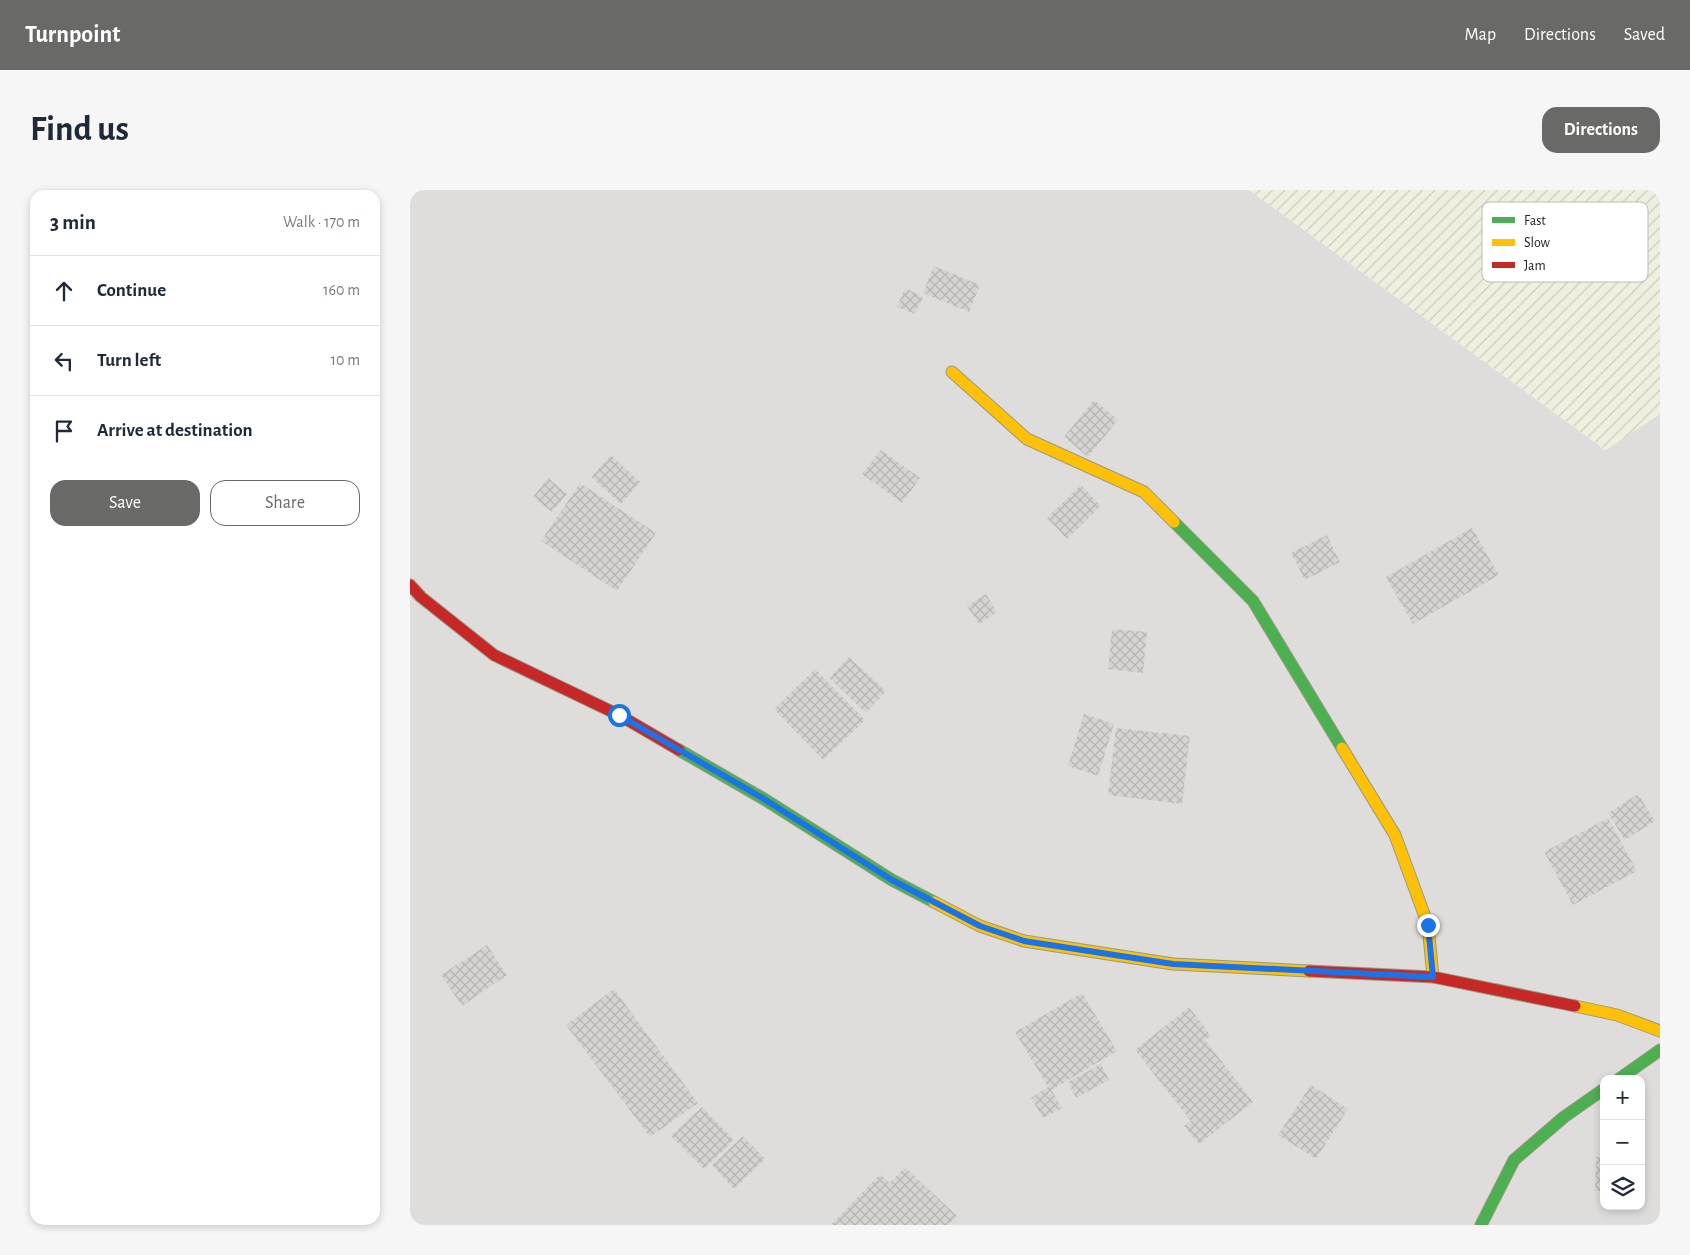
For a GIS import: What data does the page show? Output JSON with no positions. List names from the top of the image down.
{
  "legend": ["Fast", "Slow", "Jam"],
  "page": {
    "header": "Turnpoint",
    "nav": ["Map", "Directions", "Saved"],
    "buttons": [
      "Directions",
      ["Save", "Share"]
    ],
    "title": "Find us",
    "heading": ["3 min", "Walk · 170 m"],
    "list": [
      ["Continue", "160 m"],
      ["Turn left", "10 m"],
      "Arrive at destination"
    ],
    "map_buttons": ["+", "−"]
  }
}
